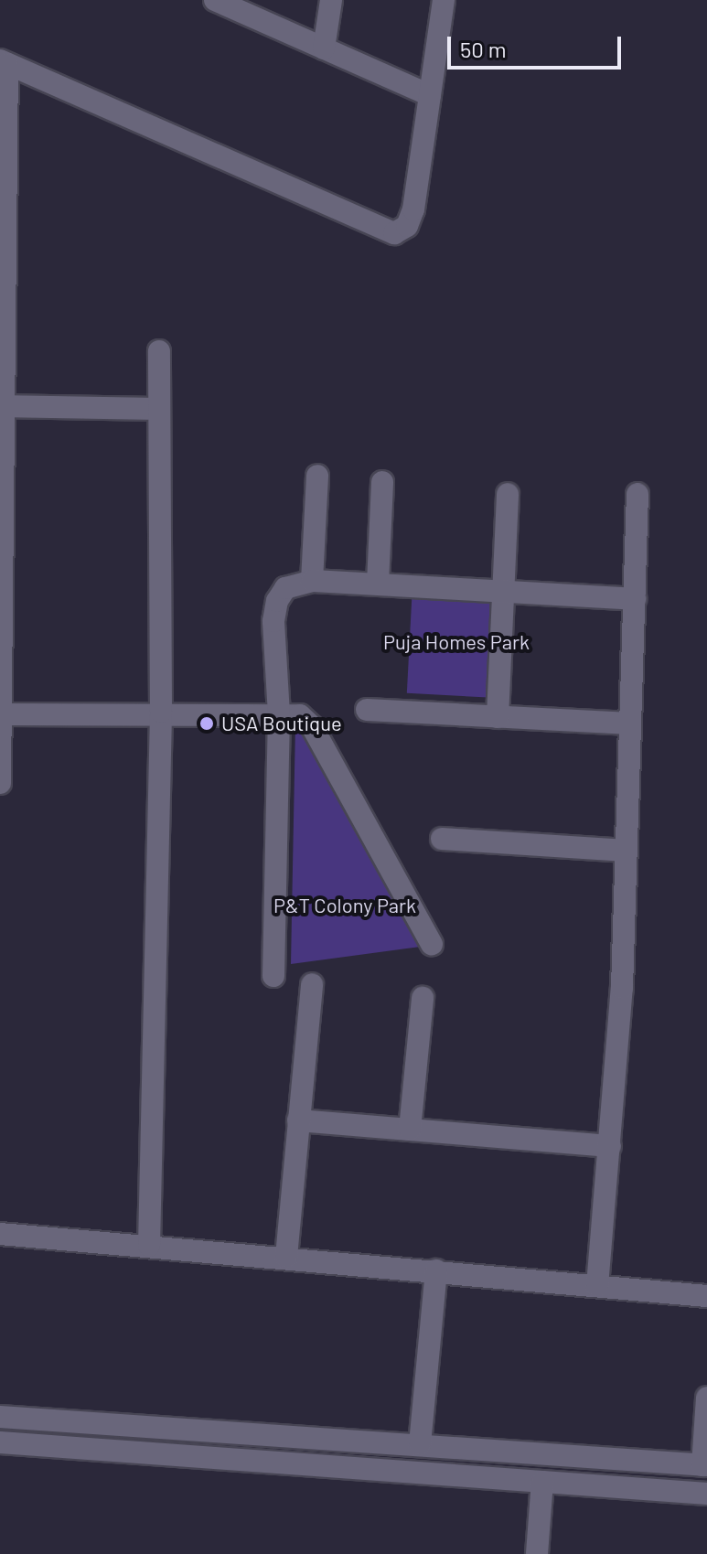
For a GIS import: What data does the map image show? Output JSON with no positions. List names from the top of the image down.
{
  "parks": ["Puja Homes Park", "P&T Colony Park"],
  "places": ["USA Boutique"],
  "scale_bar": "50 m"
}
